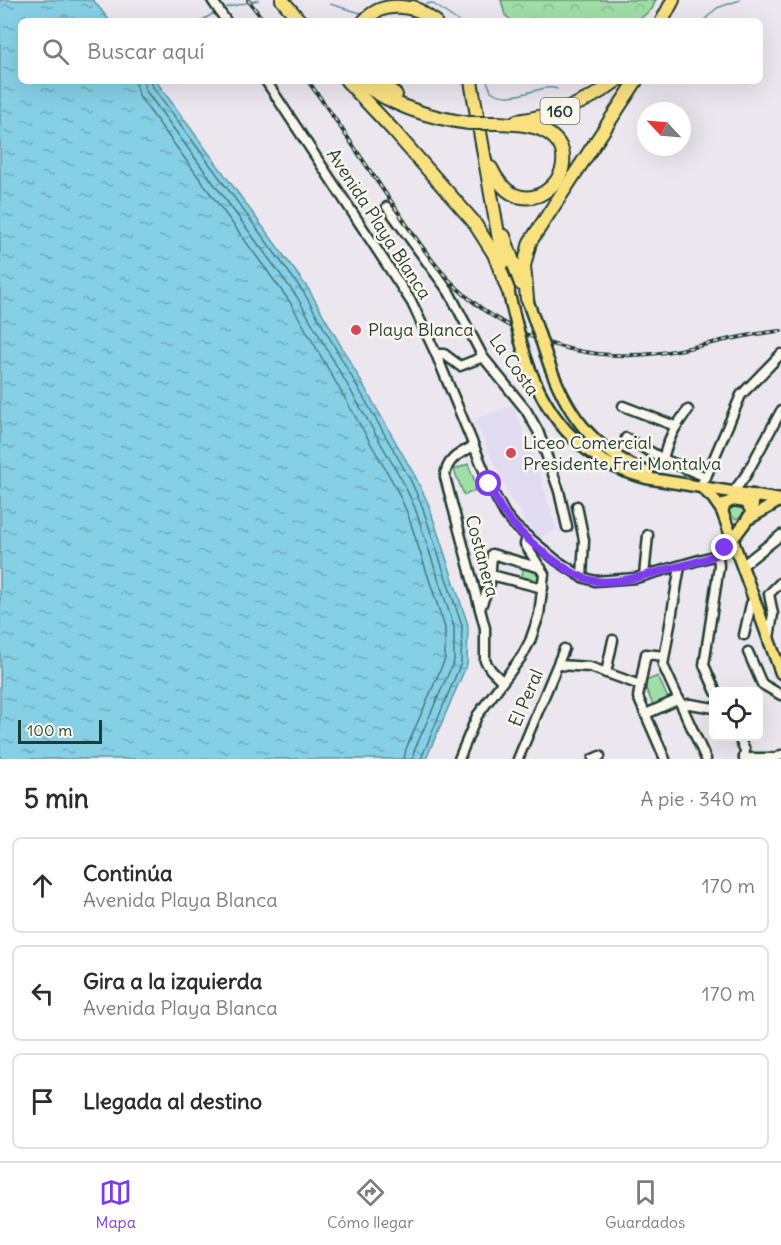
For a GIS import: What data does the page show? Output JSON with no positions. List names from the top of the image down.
{
  "streets": {
    "highway": ["160"],
    "street": [
      "Avenida Playa Blanca",
      "La Costa",
      "Costanera",
      "El Peral"
    ]
  },
  "crossings": [
    ["Avenida Playa Blanca", "Costanera"]
  ],
  "places": ["Playa Blanca", "Liceo Comercial Presidente Frei Montalva"],
  "scale_bar": "100 m",
  "north": "top left",
  "page": {
    "search": "Buscar aquí",
    "scale": "100 m",
    "heading": ["5 min", "A pie · 340 m"],
    "list": [
      ["Continúa", "Avenida Playa Blanca", "170 m"],
      ["Gira a la izquierda", "Avenida Playa Blanca", "170 m"],
      "Llegada al destino"
    ],
    "nav": ["Mapa", "Cómo llegar", "Guardados"]
  }
}
